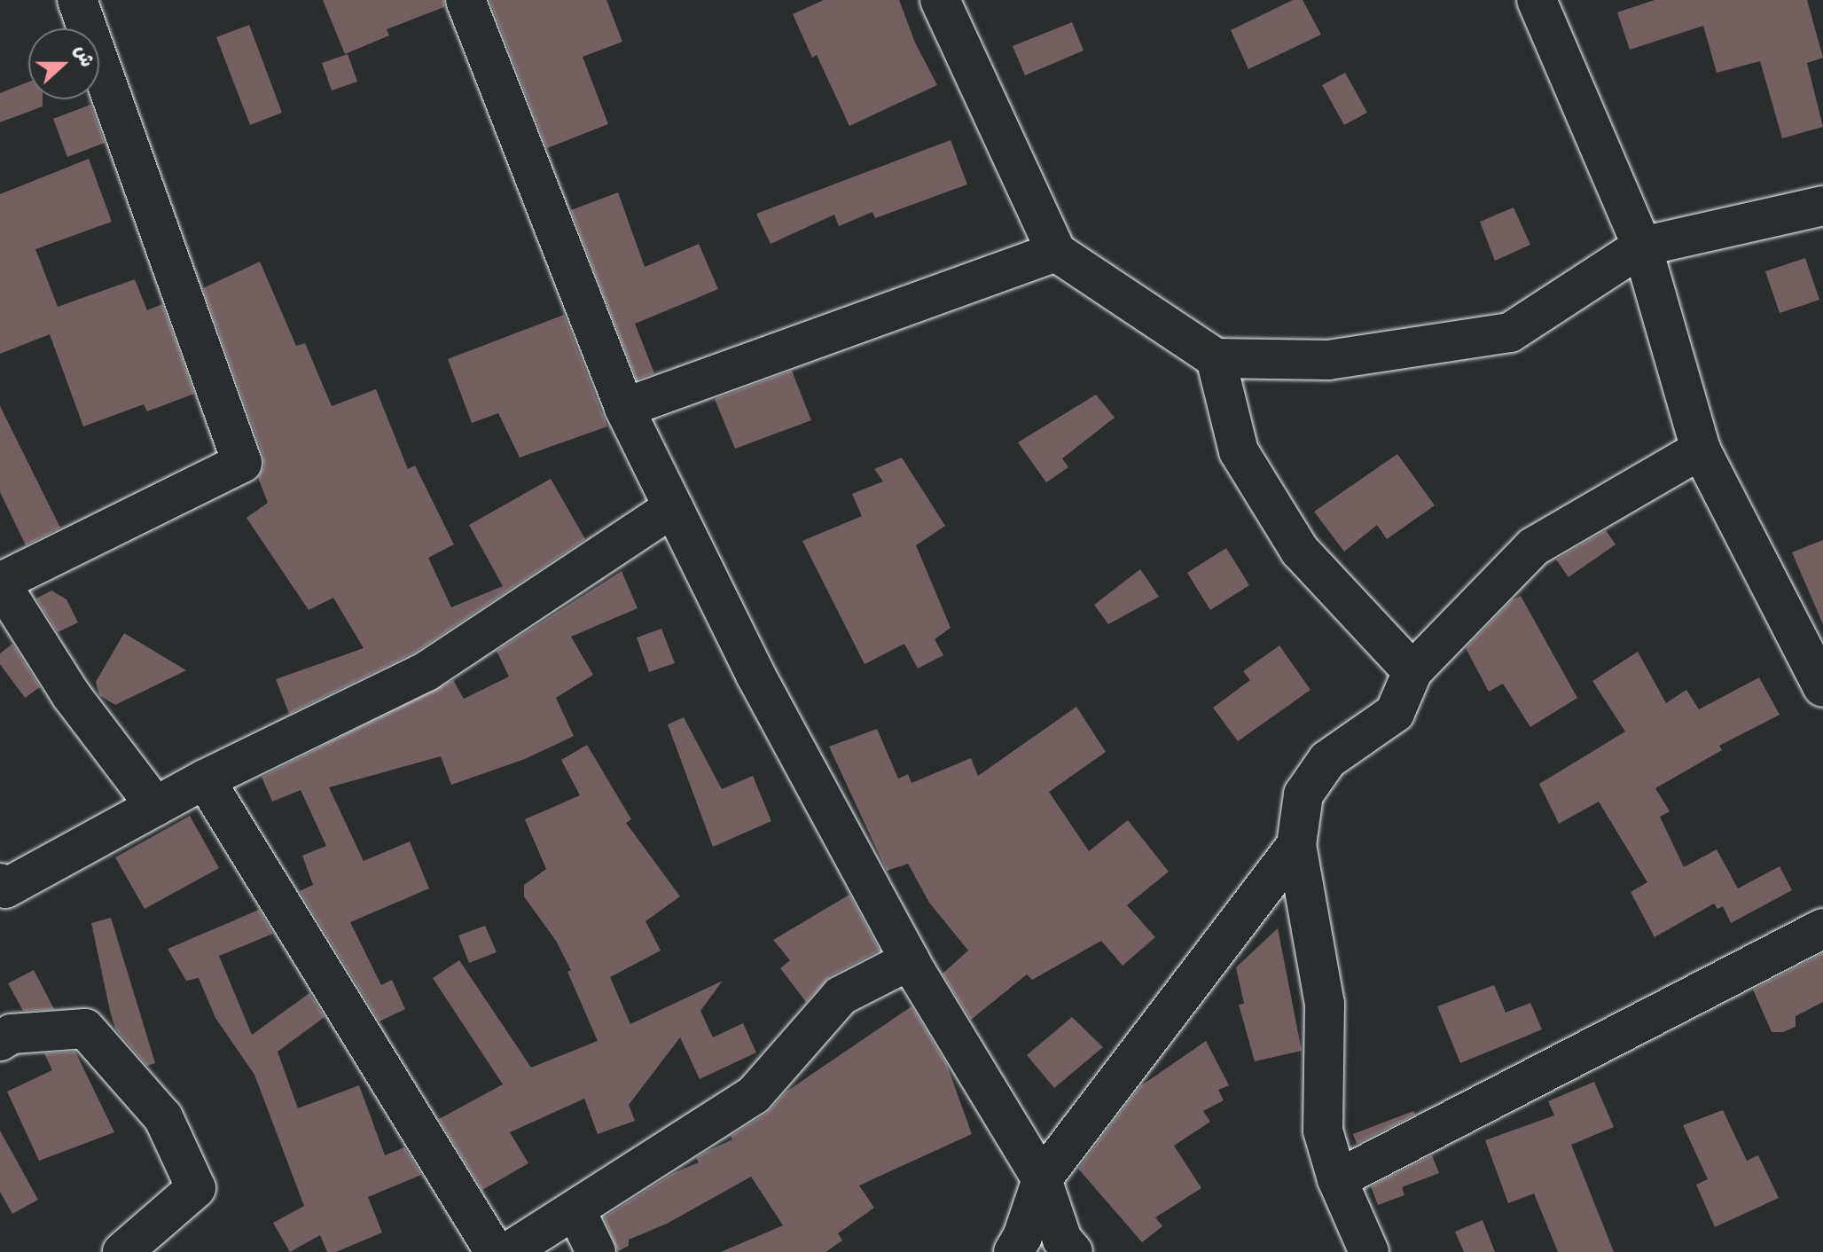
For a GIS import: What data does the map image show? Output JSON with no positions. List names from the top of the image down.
{
  "north": "right"
}
